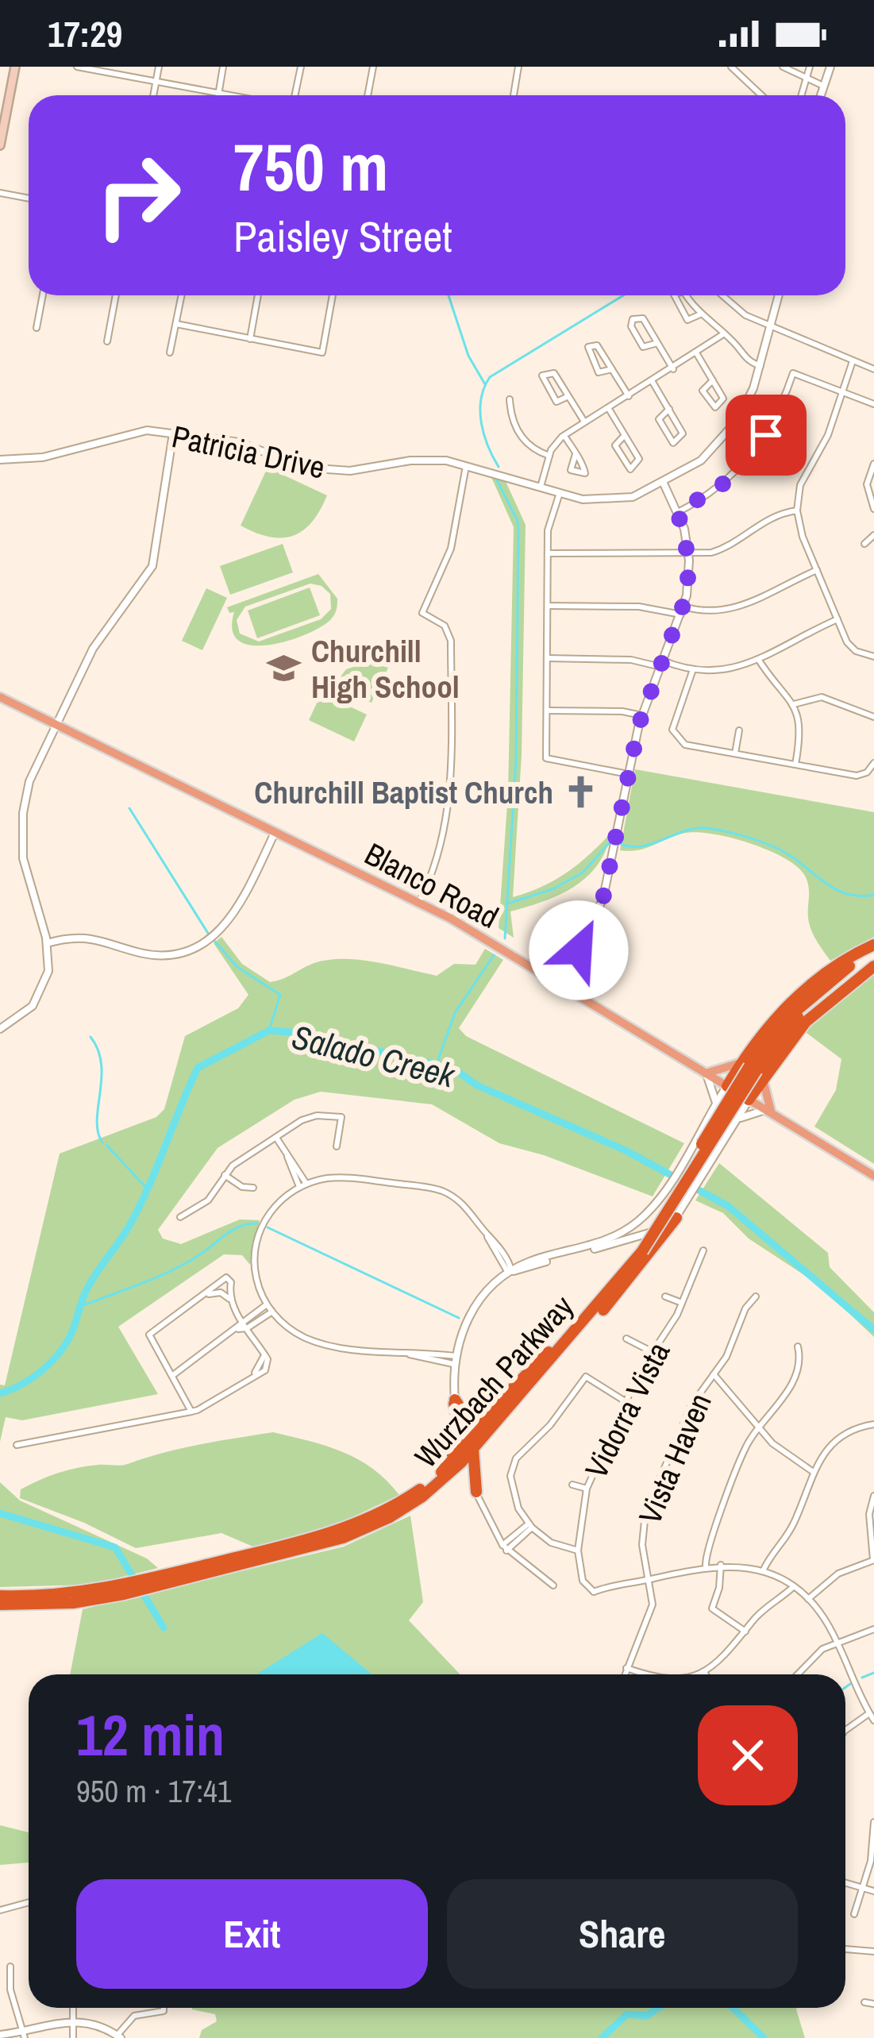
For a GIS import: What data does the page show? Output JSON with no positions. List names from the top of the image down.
{
  "streets": {
    "highway": ["Wurzbach Parkway"],
    "main road": ["Blanco Road"],
    "street": ["Patricia Drive", "Vidorra Vista", "Vista Haven"]
  },
  "crossings": [
    ["Vidorra Vista", "Vista Haven"]
  ],
  "water": ["Salado Creek"],
  "places": {
    "school or university": ["Churchill High School"],
    "church": ["Churchill Baptist Church"]
  },
  "page": {
    "status": "17:29",
    "turn": ["750 m", "Paisley Street"],
    "heading": ["12 min", "950 m · 17:41"],
    "buttons": ["Exit", "Share"]
  }
}
